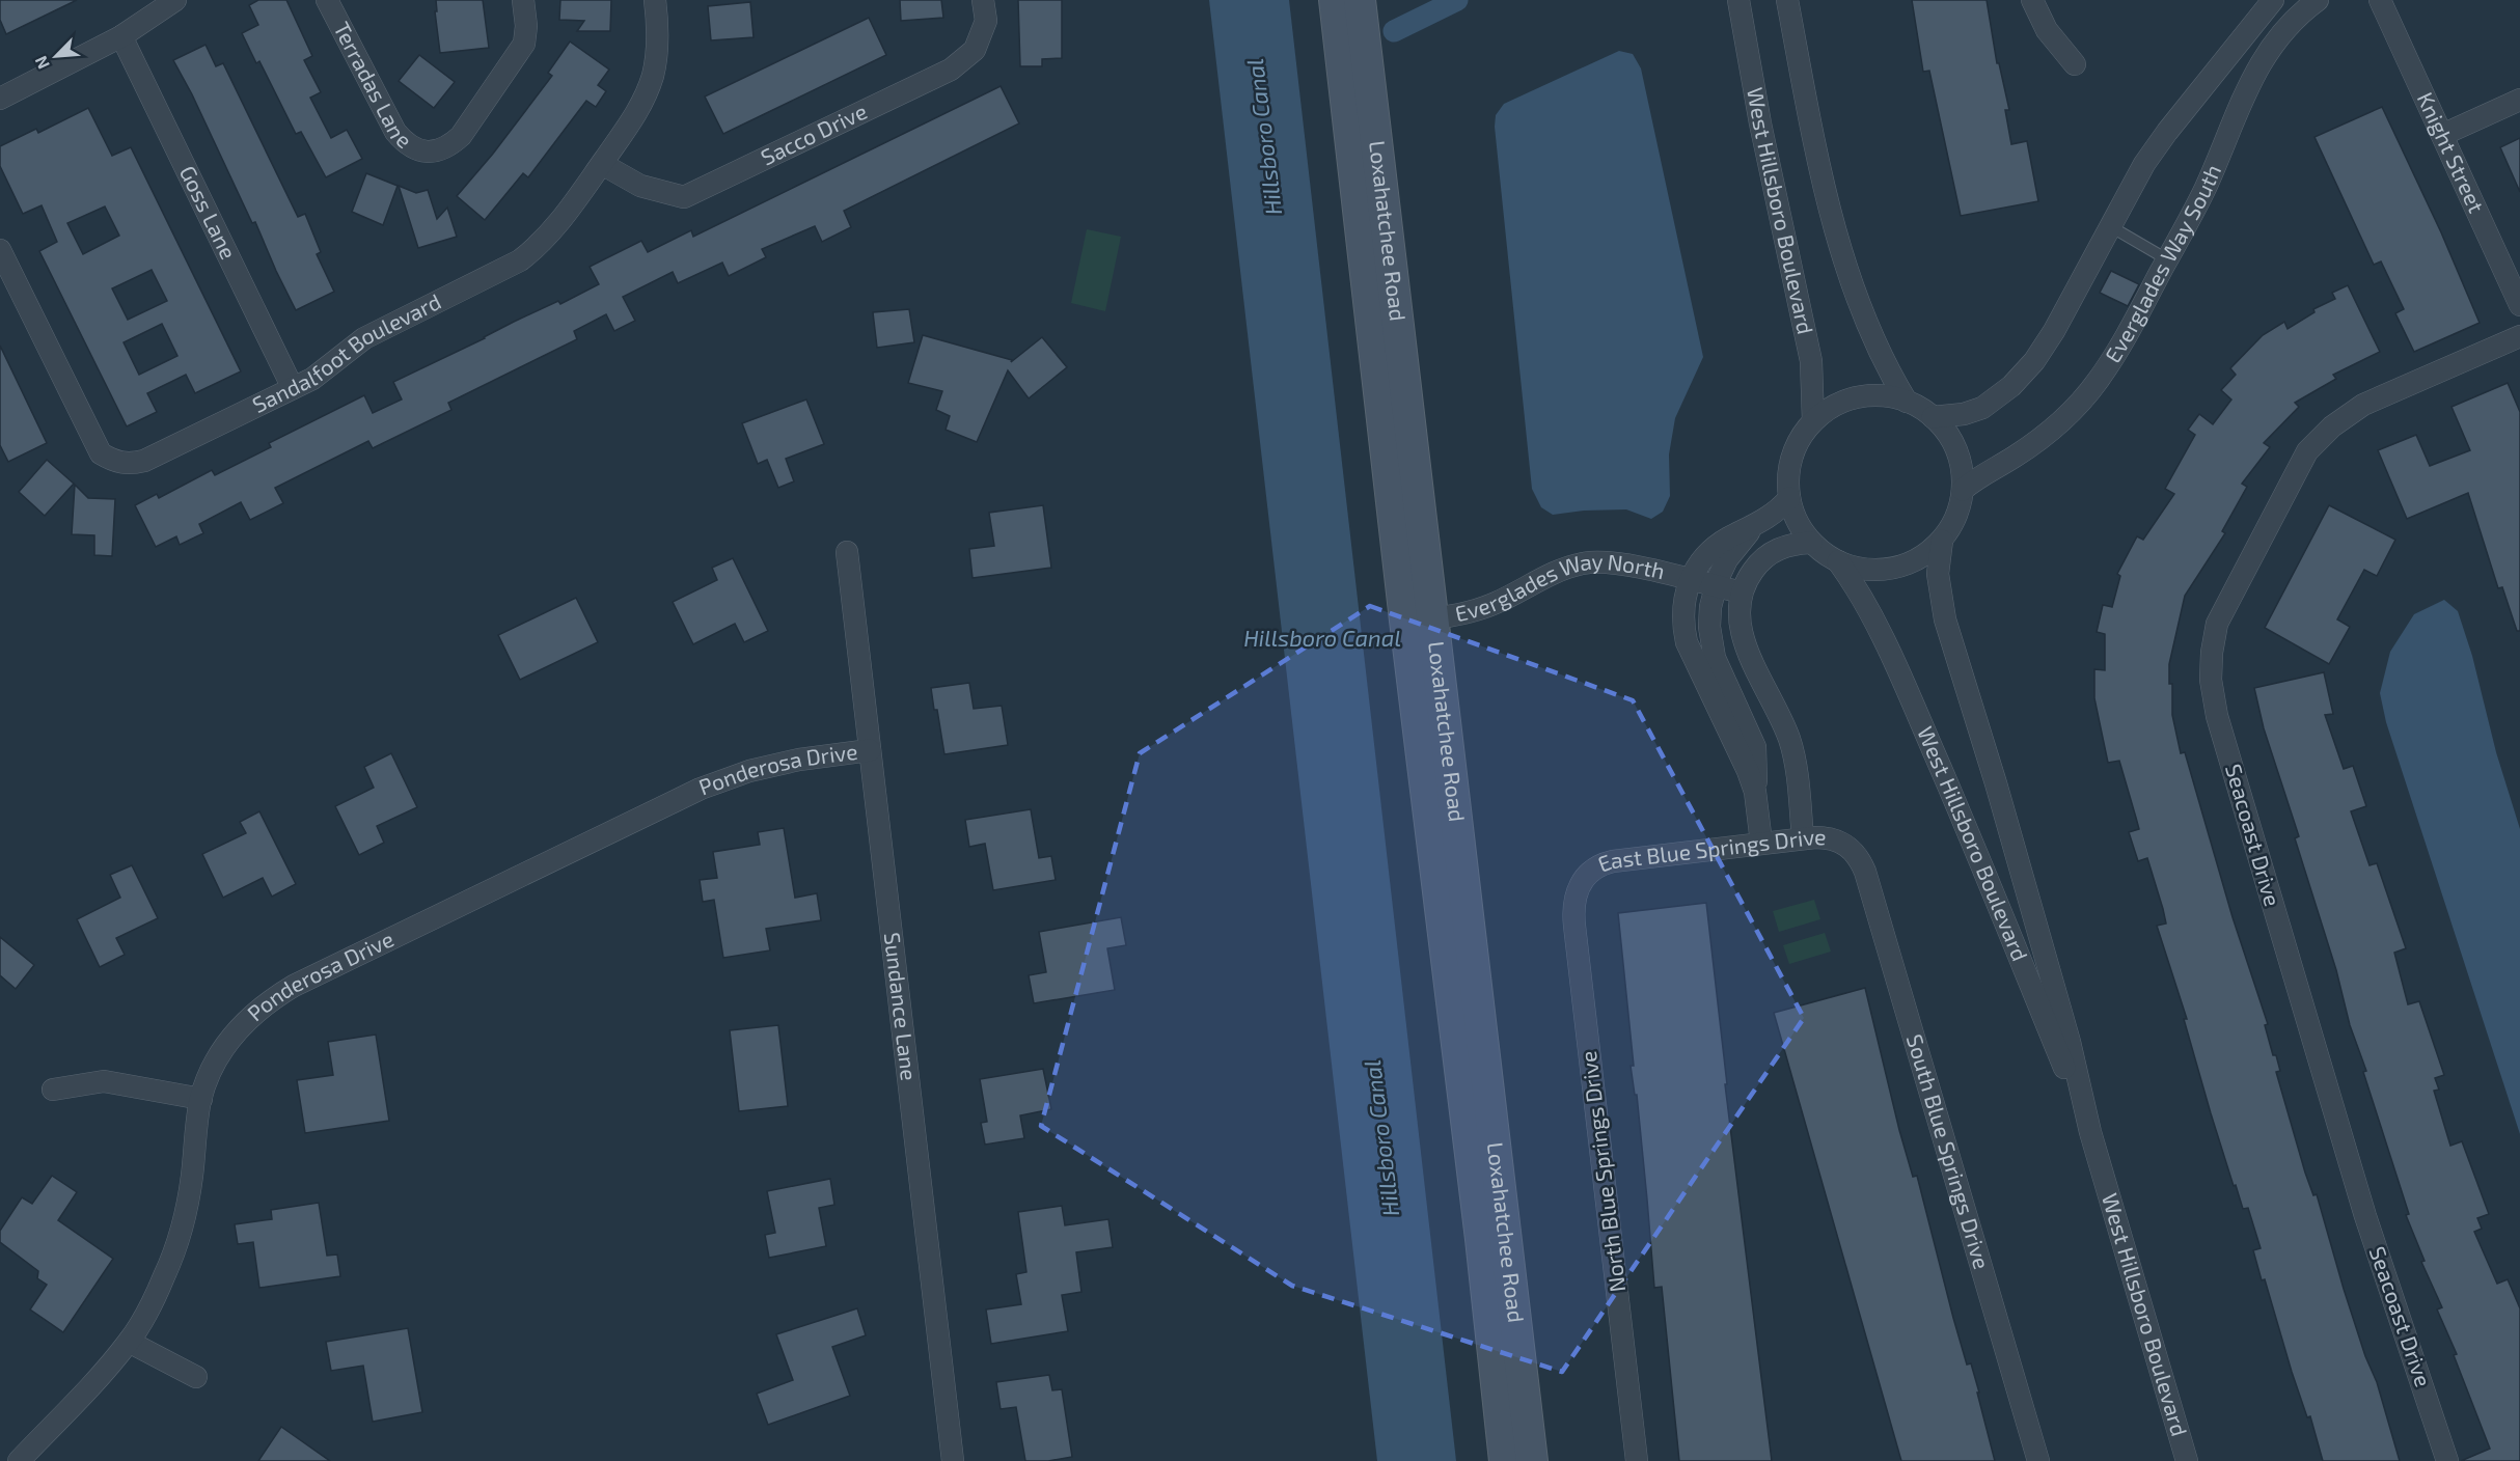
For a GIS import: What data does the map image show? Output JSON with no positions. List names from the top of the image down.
{
  "streets": {
    "main road": ["Loxahatchee Road"],
    "street": [
      "Terradas Lane",
      "Sacco Drive",
      "Knight Street",
      "West Hillsboro Boulevard",
      "Goss Lane",
      "Everglades Way South",
      "Sandalfoot Boulevard",
      "Everglades Way North",
      "Ponderosa Drive",
      "Seacoast Drive",
      "East Blue Springs Drive",
      "Sundance Lane",
      "South Blue Springs Drive",
      "North Blue Springs Drive"
    ]
  },
  "crossings": [
    ["Sacco Drive", "Sandalfoot Boulevard"],
    ["West Hillsboro Boulevard", "Everglades Way South"],
    ["West Hillsboro Boulevard", "Everglades Way North"],
    ["Goss Lane", "Sandalfoot Boulevard"],
    ["Loxahatchee Road", "Everglades Way North"],
    ["Everglades Way South", "Everglades Way North"],
    ["Everglades Way North", "East Blue Springs Drive"],
    ["Ponderosa Drive", "Sundance Lane"],
    ["East Blue Springs Drive", "South Blue Springs Drive"],
    ["East Blue Springs Drive", "North Blue Springs Drive"]
  ],
  "water": ["Hillsboro Canal"],
  "north": "bottom left"
}
